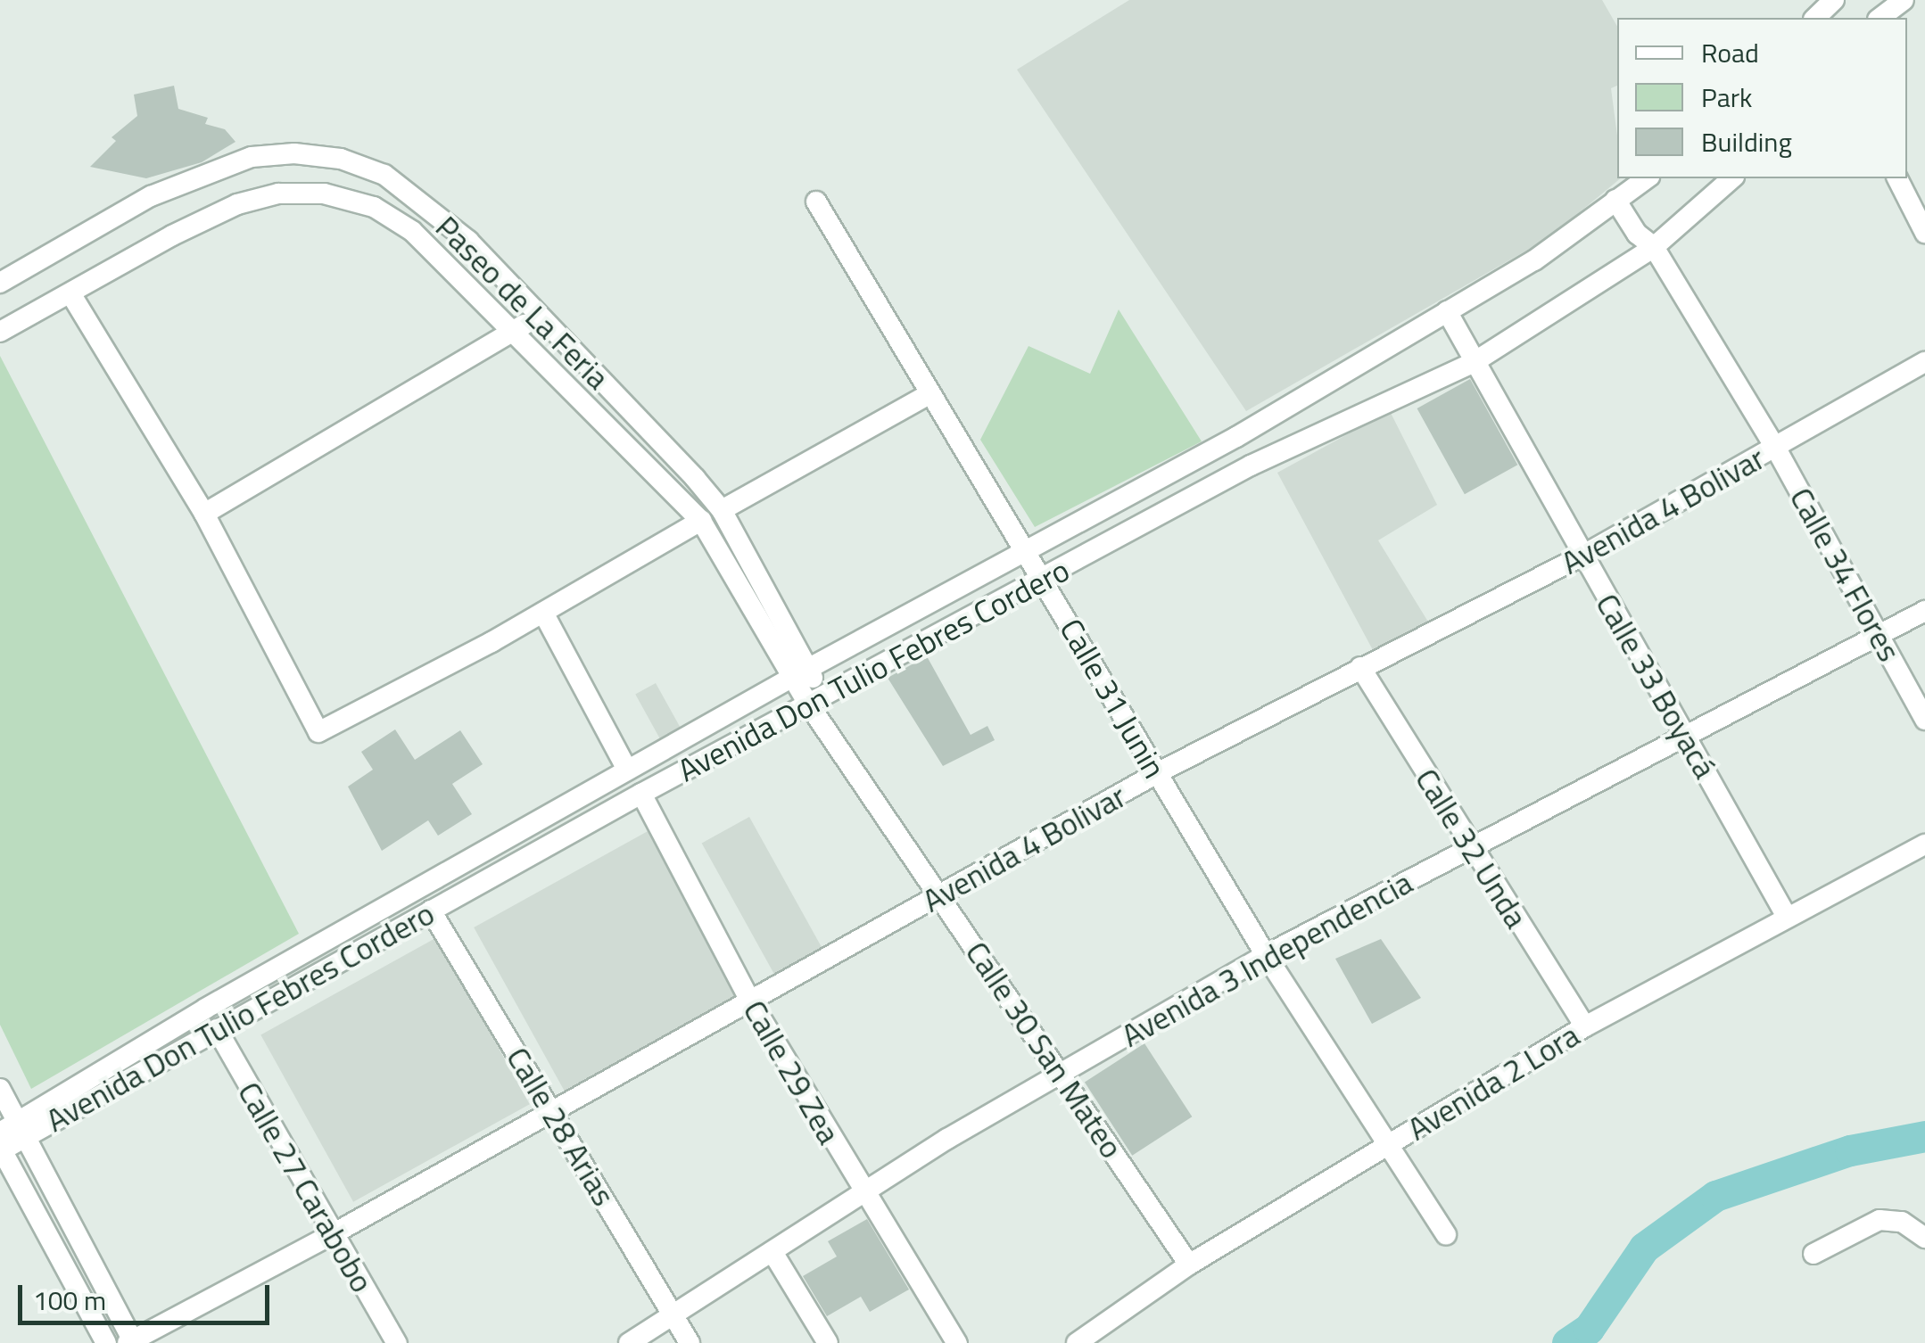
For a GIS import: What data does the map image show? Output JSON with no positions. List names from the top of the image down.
{
  "streets": {
    "street": [
      "Paseo de La Feria",
      "Avenida 4 Bolivar",
      "Calle 34 Flores",
      "Avenida Don Tulio Febres Cordero",
      "Calle 33 Boyacá",
      "Calle 31 Junin",
      "Calle 32 Unda",
      "Avenida 3 Independencia",
      "Calle 30 San Mateo",
      "Calle 29 Zea",
      "Avenida 2 Lora",
      "Calle 28 Arias",
      "Calle 27 Carabobo"
    ]
  },
  "crossings": [
    ["Paseo de La Feria", "Avenida Don Tulio Febres Cordero"],
    ["Paseo de La Feria", "Calle 30 San Mateo"],
    ["Avenida 4 Bolivar", "Calle 34 Flores"],
    ["Avenida 4 Bolivar", "Calle 33 Boyacá"],
    ["Avenida 4 Bolivar", "Calle 31 Junin"],
    ["Avenida 4 Bolivar", "Calle 32 Unda"],
    ["Avenida 4 Bolivar", "Calle 30 San Mateo"],
    ["Avenida 4 Bolivar", "Calle 29 Zea"],
    ["Avenida 4 Bolivar", "Calle 28 Arias"],
    ["Avenida 4 Bolivar", "Calle 27 Carabobo"],
    ["Calle 34 Flores", "Avenida Don Tulio Febres Cordero"],
    ["Calle 34 Flores", "Avenida 3 Independencia"],
    ["Avenida Don Tulio Febres Cordero", "Calle 33 Boyacá"],
    ["Avenida Don Tulio Febres Cordero", "Calle 31 Junin"],
    ["Avenida Don Tulio Febres Cordero", "Calle 30 San Mateo"],
    ["Avenida Don Tulio Febres Cordero", "Calle 29 Zea"],
    ["Avenida Don Tulio Febres Cordero", "Calle 28 Arias"],
    ["Avenida Don Tulio Febres Cordero", "Calle 27 Carabobo"],
    ["Calle 33 Boyacá", "Avenida 3 Independencia"],
    ["Calle 33 Boyacá", "Avenida 2 Lora"],
    ["Calle 31 Junin", "Avenida 3 Independencia"],
    ["Calle 31 Junin", "Avenida 2 Lora"],
    ["Calle 32 Unda", "Avenida 3 Independencia"],
    ["Calle 32 Unda", "Avenida 2 Lora"],
    ["Avenida 3 Independencia", "Calle 30 San Mateo"],
    ["Avenida 3 Independencia", "Calle 29 Zea"],
    ["Avenida 3 Independencia", "Calle 28 Arias"],
    ["Calle 30 San Mateo", "Avenida 2 Lora"]
  ],
  "legend": ["Road", "Park", "Building"],
  "scale_bar": "100 m"
}
